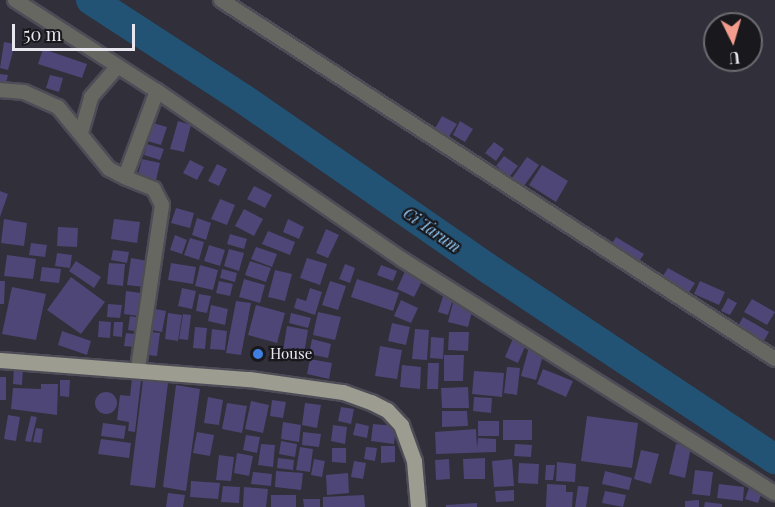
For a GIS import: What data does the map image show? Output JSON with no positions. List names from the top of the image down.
{
  "water": ["Ci Tarum"],
  "places": ["House"],
  "scale_bar": "50 m",
  "north": "bottom"
}
